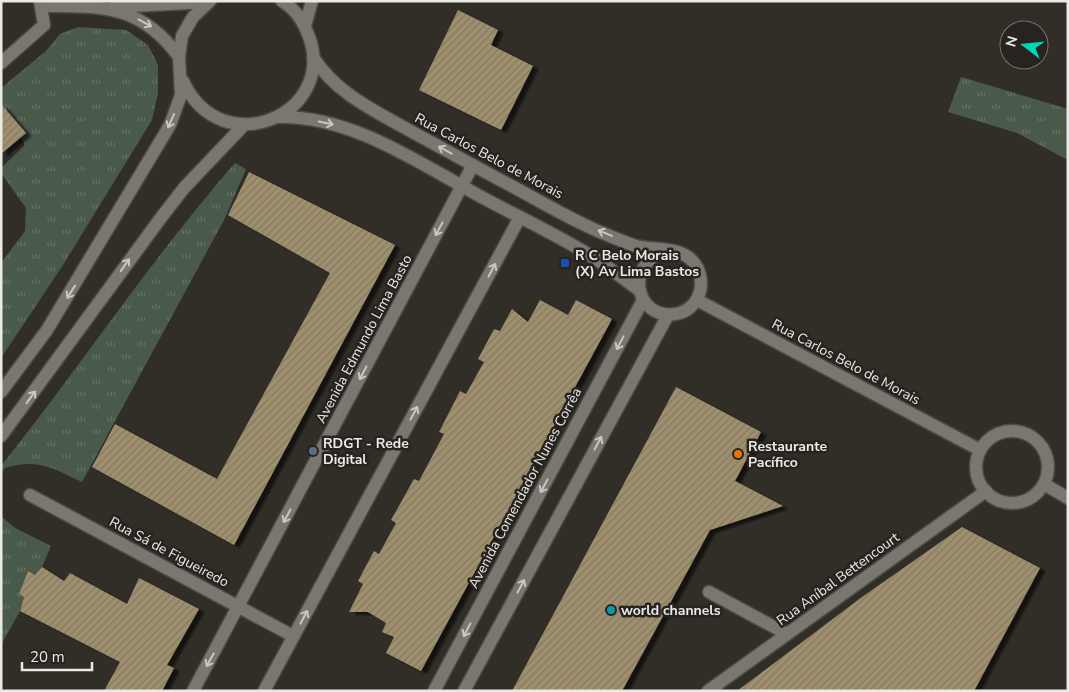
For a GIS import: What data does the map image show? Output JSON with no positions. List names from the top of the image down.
{
  "streets": {
    "street": [
      "Rua Carlos Belo de Morais",
      "Avenida Edmundo Lima Basto",
      "Avenida Comendador Nunes Corrêa",
      "Rua Sá de Figueiredo",
      "Rua Aníbal Bettencourt"
    ]
  },
  "crossings": [
    ["Rua Carlos Belo de Morais", "Avenida Edmundo Lima Basto"],
    ["Rua Carlos Belo de Morais", "Avenida Comendador Nunes Corrêa"],
    ["Rua Carlos Belo de Morais", "Rua Aníbal Bettencourt"],
    ["Avenida Edmundo Lima Basto", "Rua Sá de Figueiredo"]
  ],
  "places": {
    "transit": ["R C Belo Morais (X) Av Lima Bastos"],
    "other": ["RDGT - Rede Digital", "Restaurante Pacífico", "world channels"]
  },
  "scale_bar": "20 m",
  "north": "left"
}
